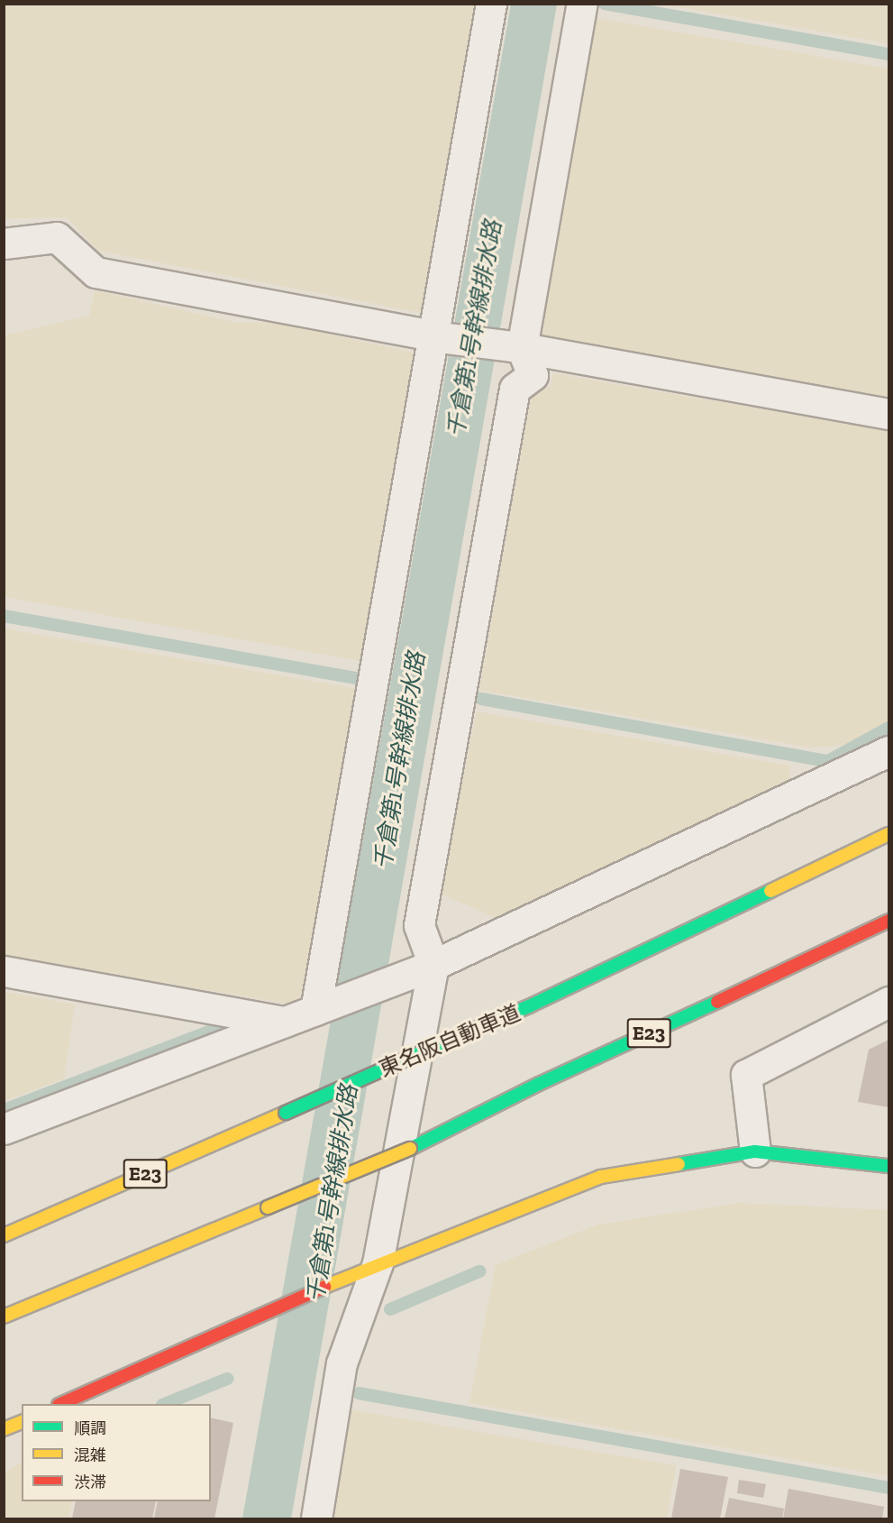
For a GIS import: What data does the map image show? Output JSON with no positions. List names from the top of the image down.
{
  "streets": {
    "main road": ["E23", "東名阪自動車道"]
  },
  "water": ["千倉第1号幹線排水路"],
  "legend": ["順調", "混雑", "渋滞"]
}
